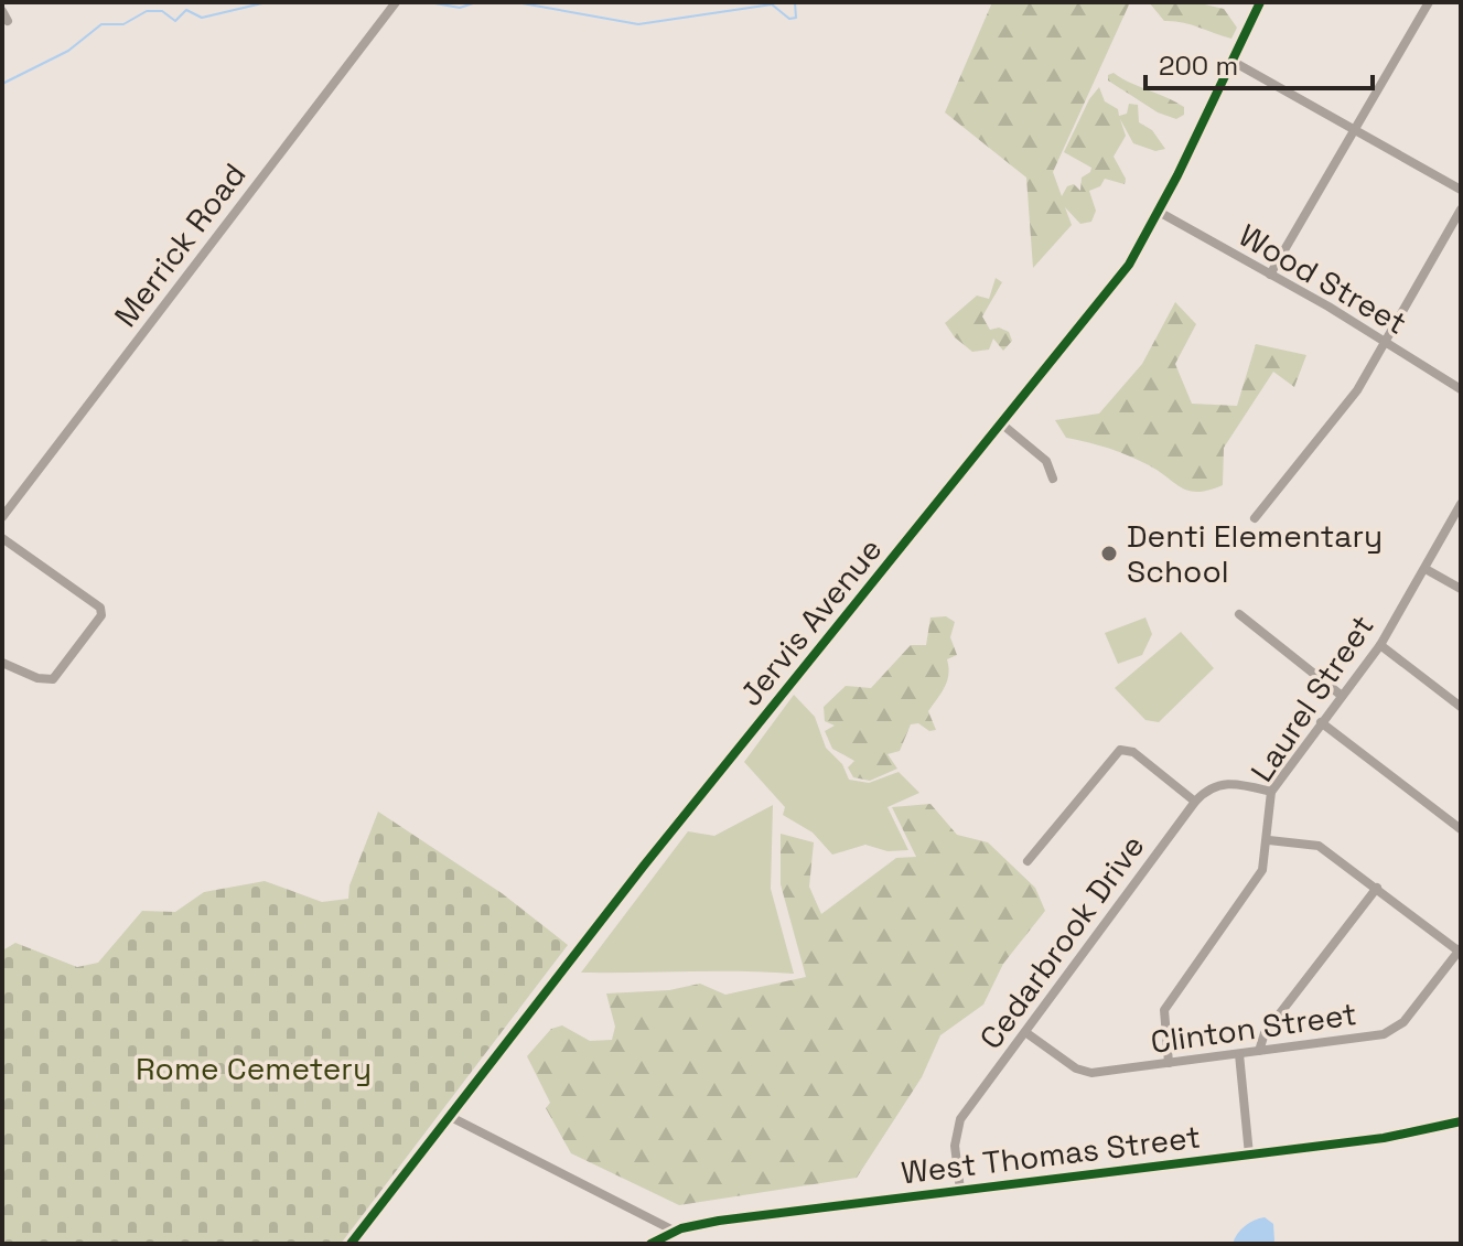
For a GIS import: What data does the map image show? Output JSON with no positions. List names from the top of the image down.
{
  "streets": {
    "street": [
      "Merrick Road",
      "Wood Street",
      "Jervis Avenue",
      "Laurel Street",
      "Cedarbrook Drive",
      "Clinton Street",
      "West Thomas Street"
    ]
  },
  "crossings": [
    ["Wood Street", "Jervis Avenue"],
    ["Laurel Street", "Cedarbrook Drive"],
    ["Laurel Street", "Clinton Street"],
    ["Cedarbrook Drive", "Clinton Street"],
    ["Cedarbrook Drive", "West Thomas Street"]
  ],
  "parks": ["Rome Cemetery"],
  "places": ["Denti Elementary School"],
  "scale_bar": "200 m"
}
